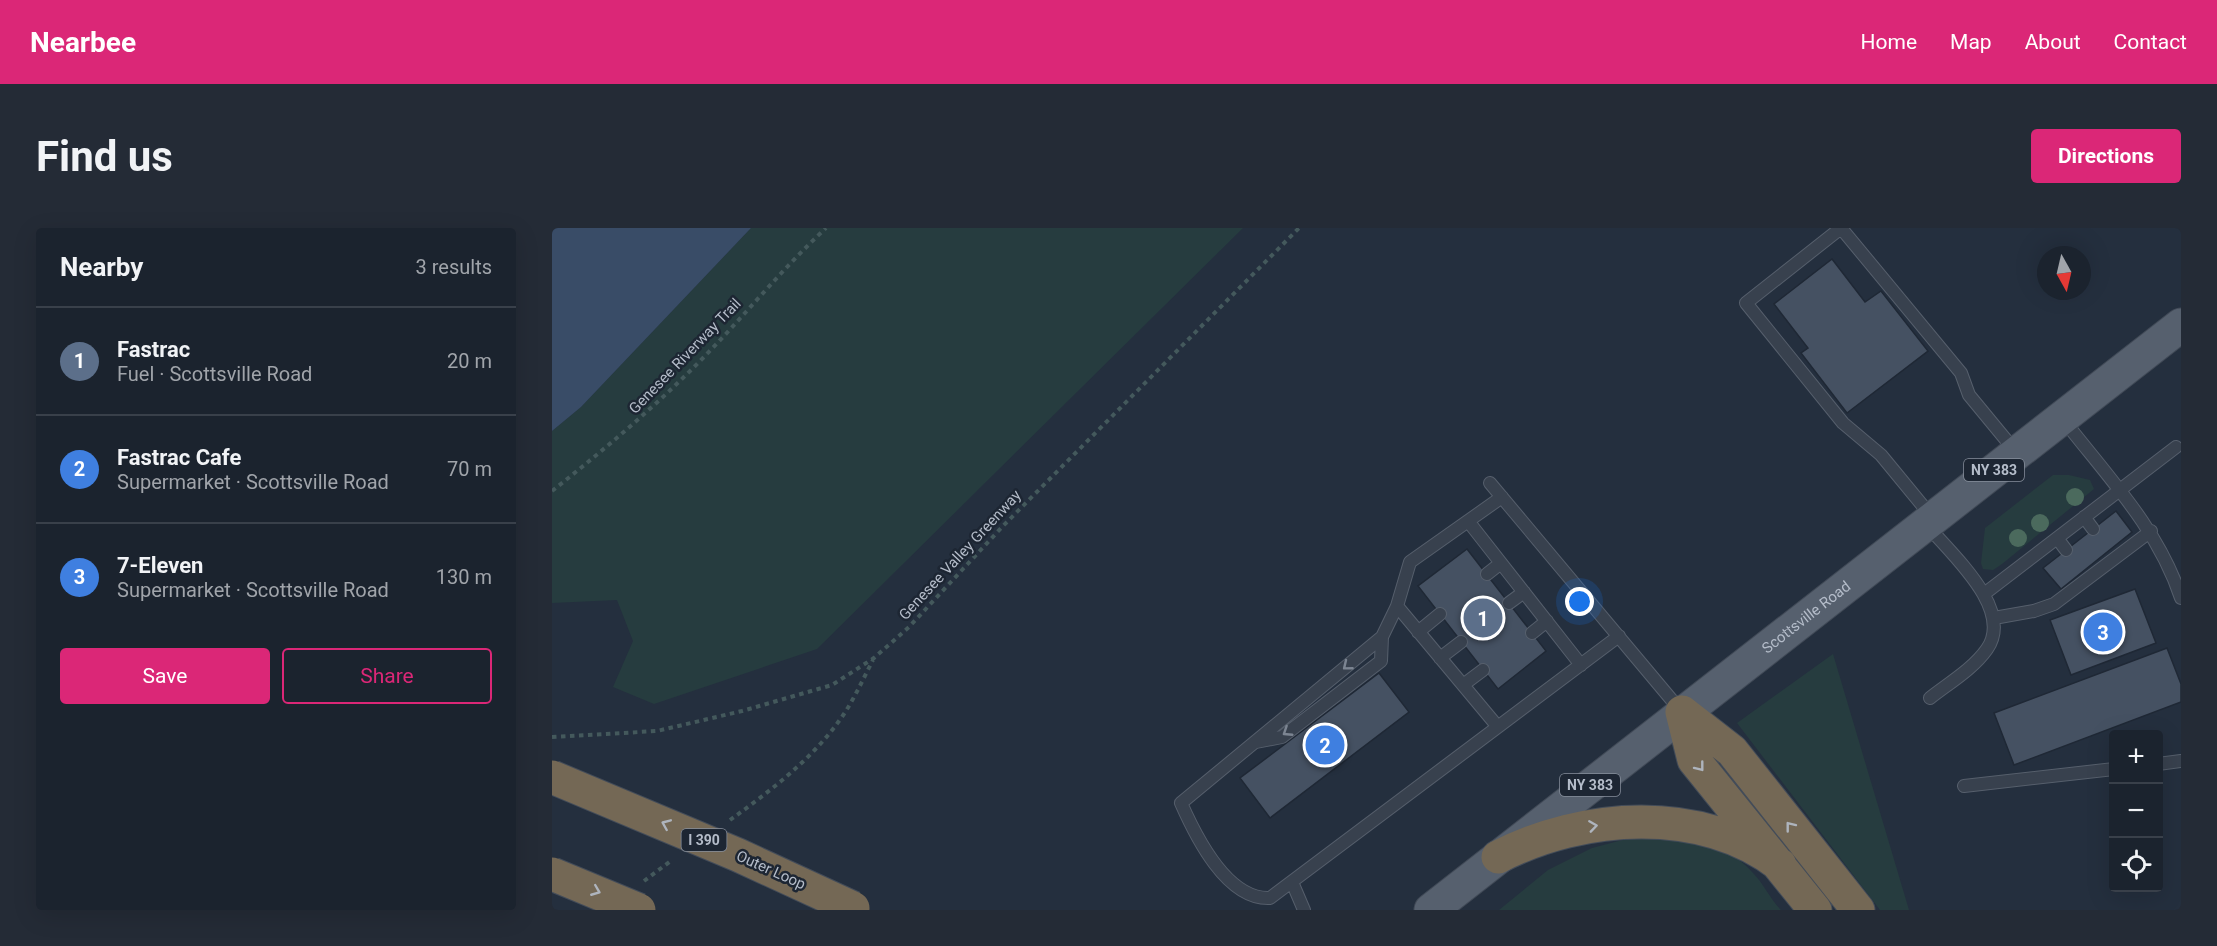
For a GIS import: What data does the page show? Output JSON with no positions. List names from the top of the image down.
{
  "streets": {
    "highway": ["I 390", "Outer Loop"],
    "main road": ["NY 383", "Scottsville Road"],
    "path": ["Genesee Riverway Trail", "Genesee Valley Greenway"]
  },
  "one_way": ["Outer Loop"],
  "north": "bottom",
  "page": {
    "header": "Nearbee",
    "nav": [
      "Home",
      "Map",
      "About",
      "Contact"
    ],
    "buttons": [
      "Directions",
      ["Save", "Share"]
    ],
    "title": "Find us",
    "heading": ["Nearby", "3 results"],
    "list": [
      {
        "mark": "1",
        "name": "Fastrac",
        "note": "Fuel · Scottsville Road",
        "value": "20 m"
      },
      {
        "mark": "2",
        "name": "Fastrac Cafe",
        "note": "Supermarket · Scottsville Road",
        "value": "70 m"
      },
      {
        "mark": "3",
        "name": "7-Eleven",
        "note": "Supermarket · Scottsville Road",
        "value": "130 m"
      }
    ],
    "pins": ["1", "3", "2"],
    "map_buttons": ["+", "−"]
  }
}
